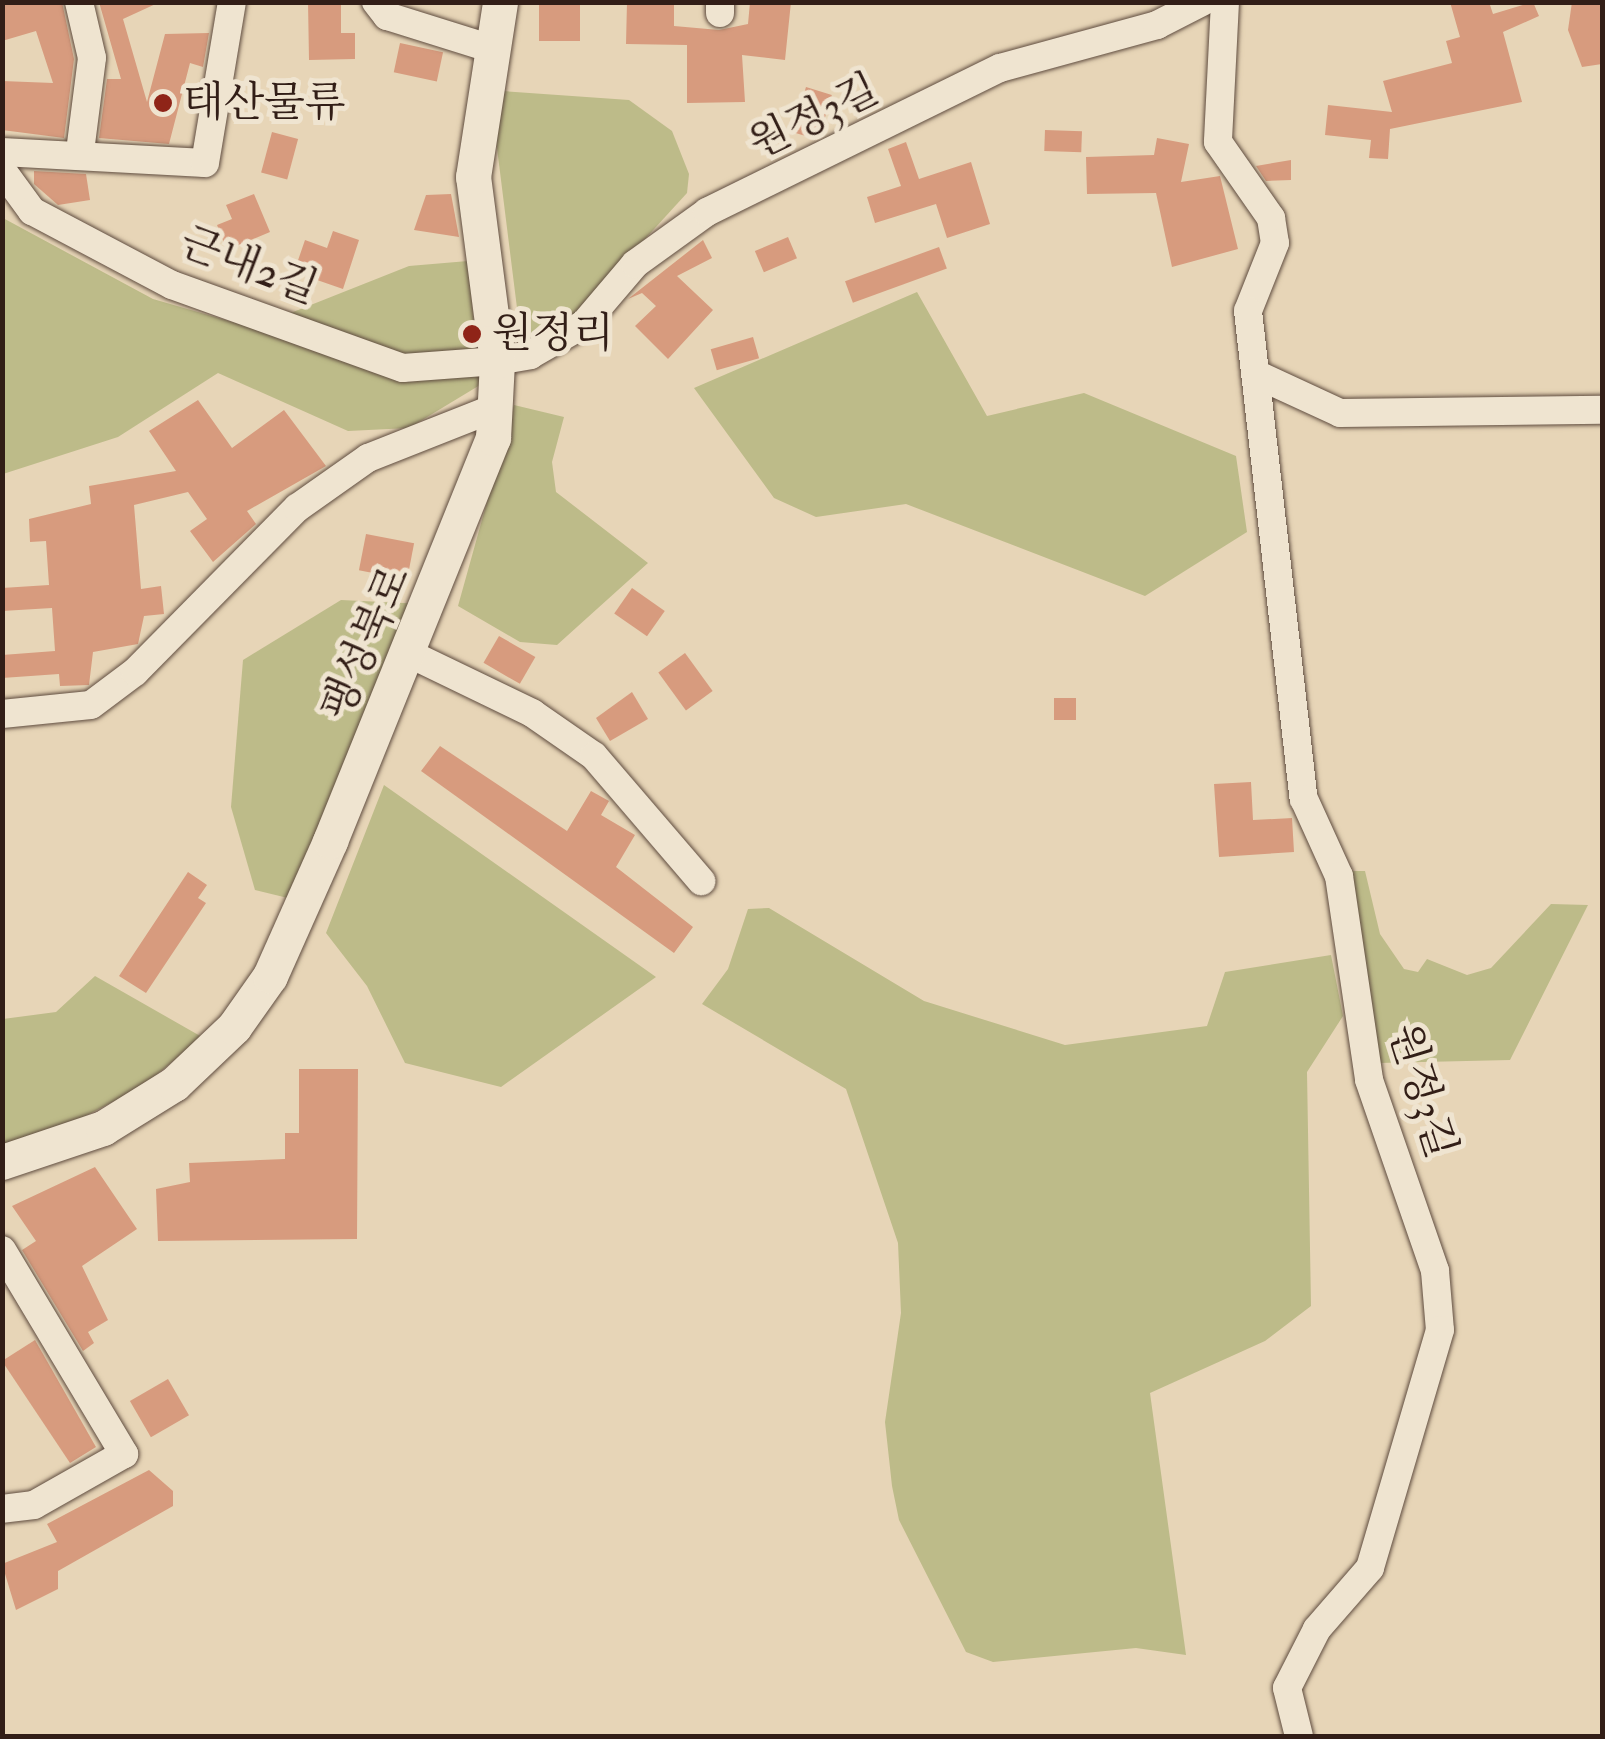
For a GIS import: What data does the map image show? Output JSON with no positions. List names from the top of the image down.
{
  "streets": {
    "street": ["원정3길", "근내2길", "팽성북로"]
  },
  "crossings": [
    ["원정3길", "근내2길"],
    ["원정3길", "팽성북로"],
    ["근내2길", "팽성북로"]
  ],
  "places": ["태산물류", "원정리"]
}
